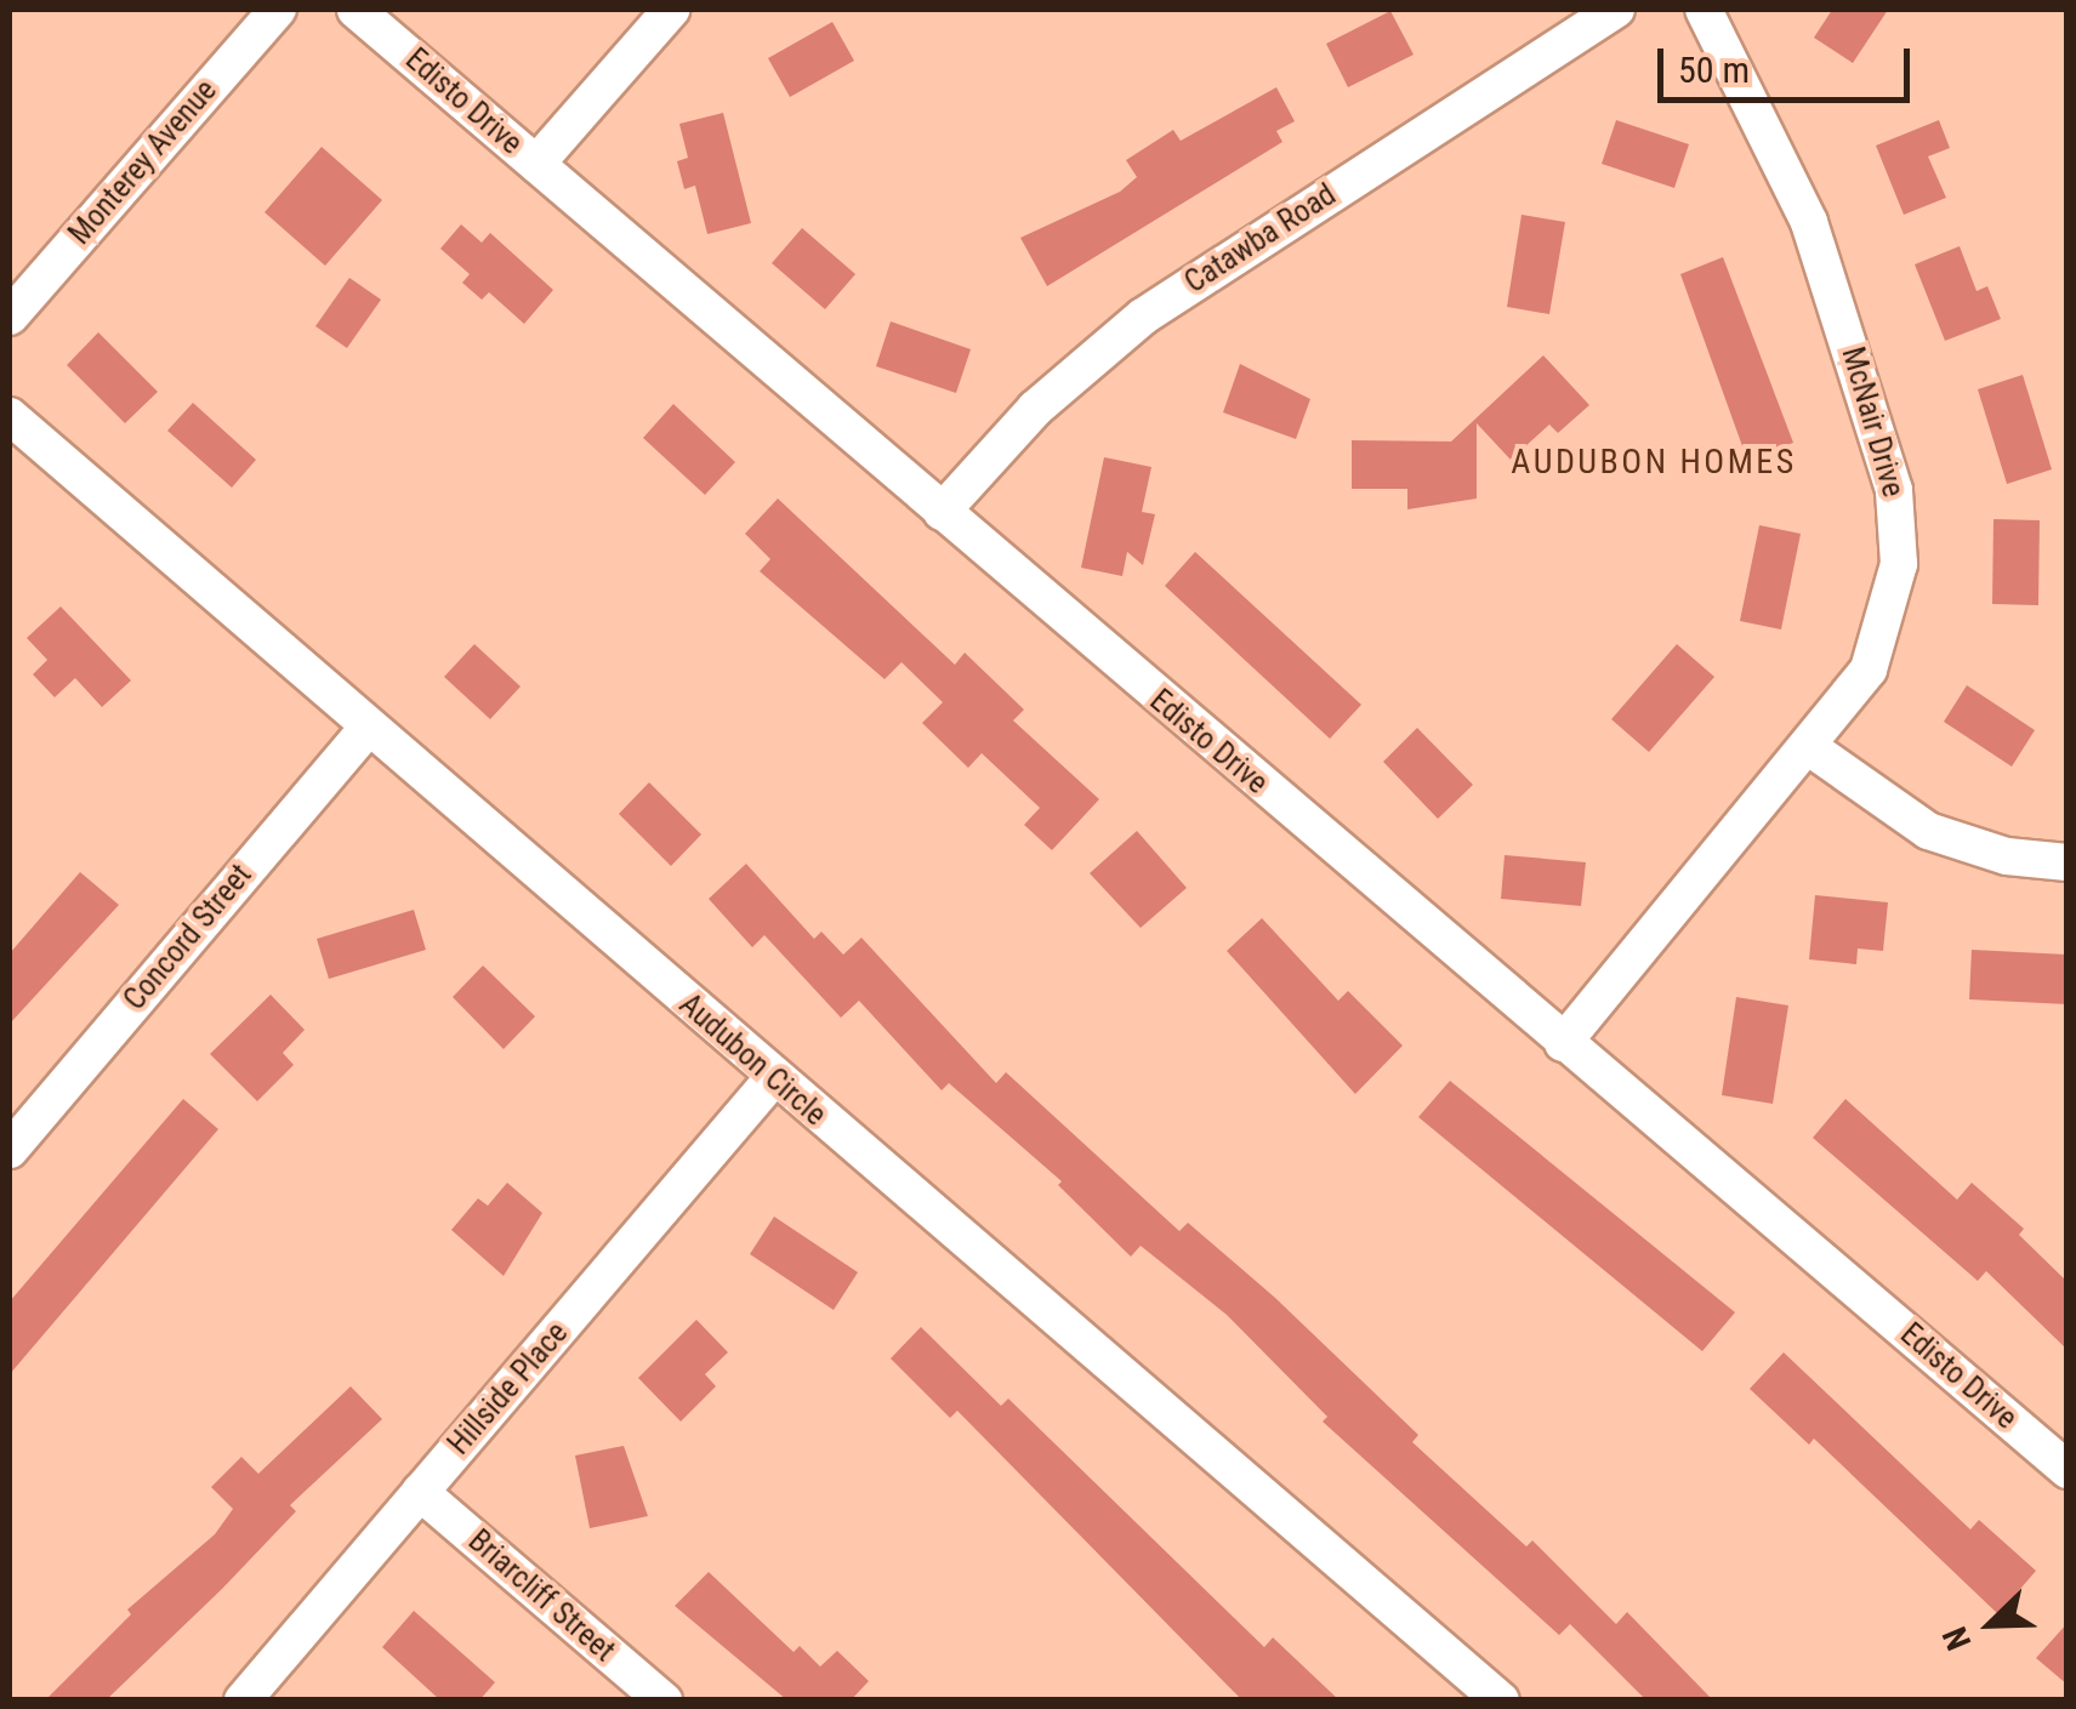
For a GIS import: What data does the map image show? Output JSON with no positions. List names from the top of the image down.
{
  "streets": {
    "street": [
      "Edisto Drive",
      "Monterey Avenue",
      "Catawba Road",
      "McNair Drive",
      "Concord Street",
      "Audubon Circle",
      "Hillside Place",
      "Briarcliff Street"
    ]
  },
  "crossings": [
    ["Edisto Drive", "Catawba Road"],
    ["Edisto Drive", "McNair Drive"],
    ["Concord Street", "Audubon Circle"],
    ["Audubon Circle", "Hillside Place"],
    ["Hillside Place", "Briarcliff Street"]
  ],
  "districts": ["AUDUBON HOMES"],
  "scale_bar": "50 m",
  "north": "bottom left"
}
